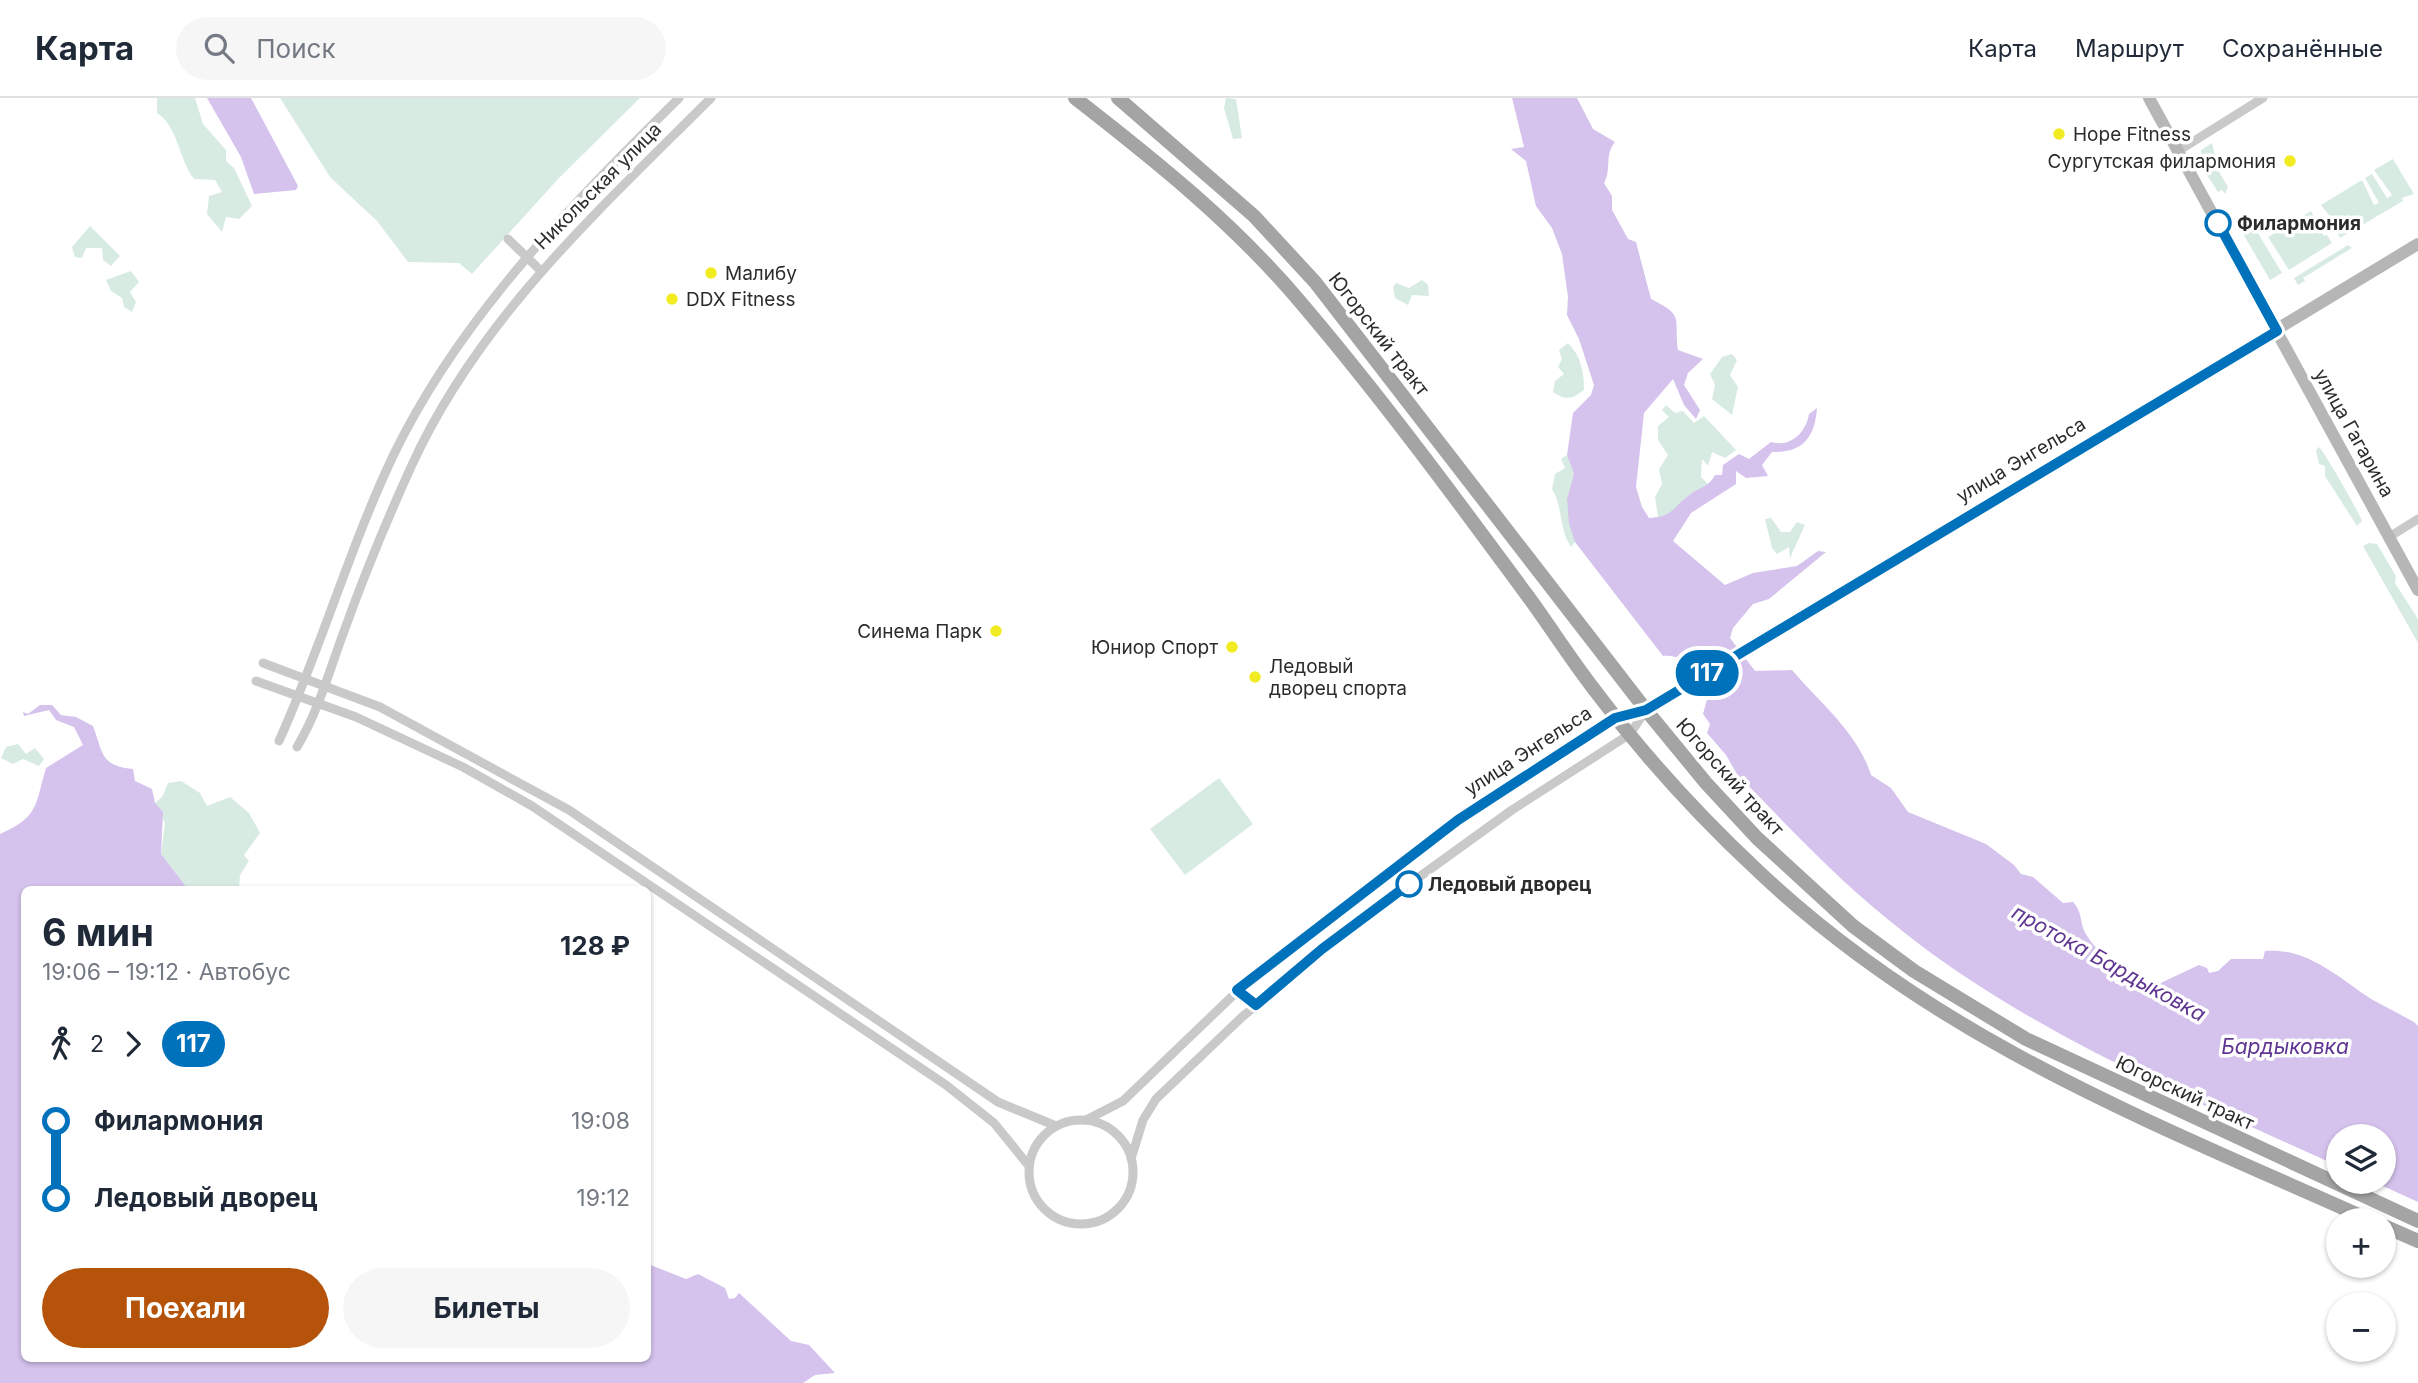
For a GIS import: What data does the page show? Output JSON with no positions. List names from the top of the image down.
{
  "streets": {
    "main road": ["Югорский тракт", "улица Гагарина", "улица Энгельса"],
    "street": ["Никольская улица"]
  },
  "crossings": [
    ["Югорский тракт", "улица Энгельса"],
    ["улица Гагарина", "улица Энгельса"]
  ],
  "water": ["протока Бардыковка", "Бардыковка"],
  "places": [
    "Hope Fitness",
    "Сургутская филармония",
    "Филармония",
    "Малибу",
    "DDX Fitness",
    "Синема Парк",
    "Юниор Спорт",
    "Ледовый дворец спорта",
    "Ледовый дворец"
  ],
  "lines": ["bus line 117"],
  "page": {
    "header": "Карта",
    "search": "Поиск",
    "nav": ["Карта", "Маршрут", "Сохранённые"],
    "on_map": "117",
    "heading": ["6 мин", "19:06 – 19:12 · Автобус", "128 ₽"],
    "legs": ["2", "117"],
    "list": [
      {
        "name": "Филармония",
        "value": "19:08"
      },
      {
        "name": "Ледовый дворец",
        "value": "19:12"
      }
    ],
    "map_buttons": ["+", "−"],
    "buttons": ["Поехали", "Билеты"]
  }
}
